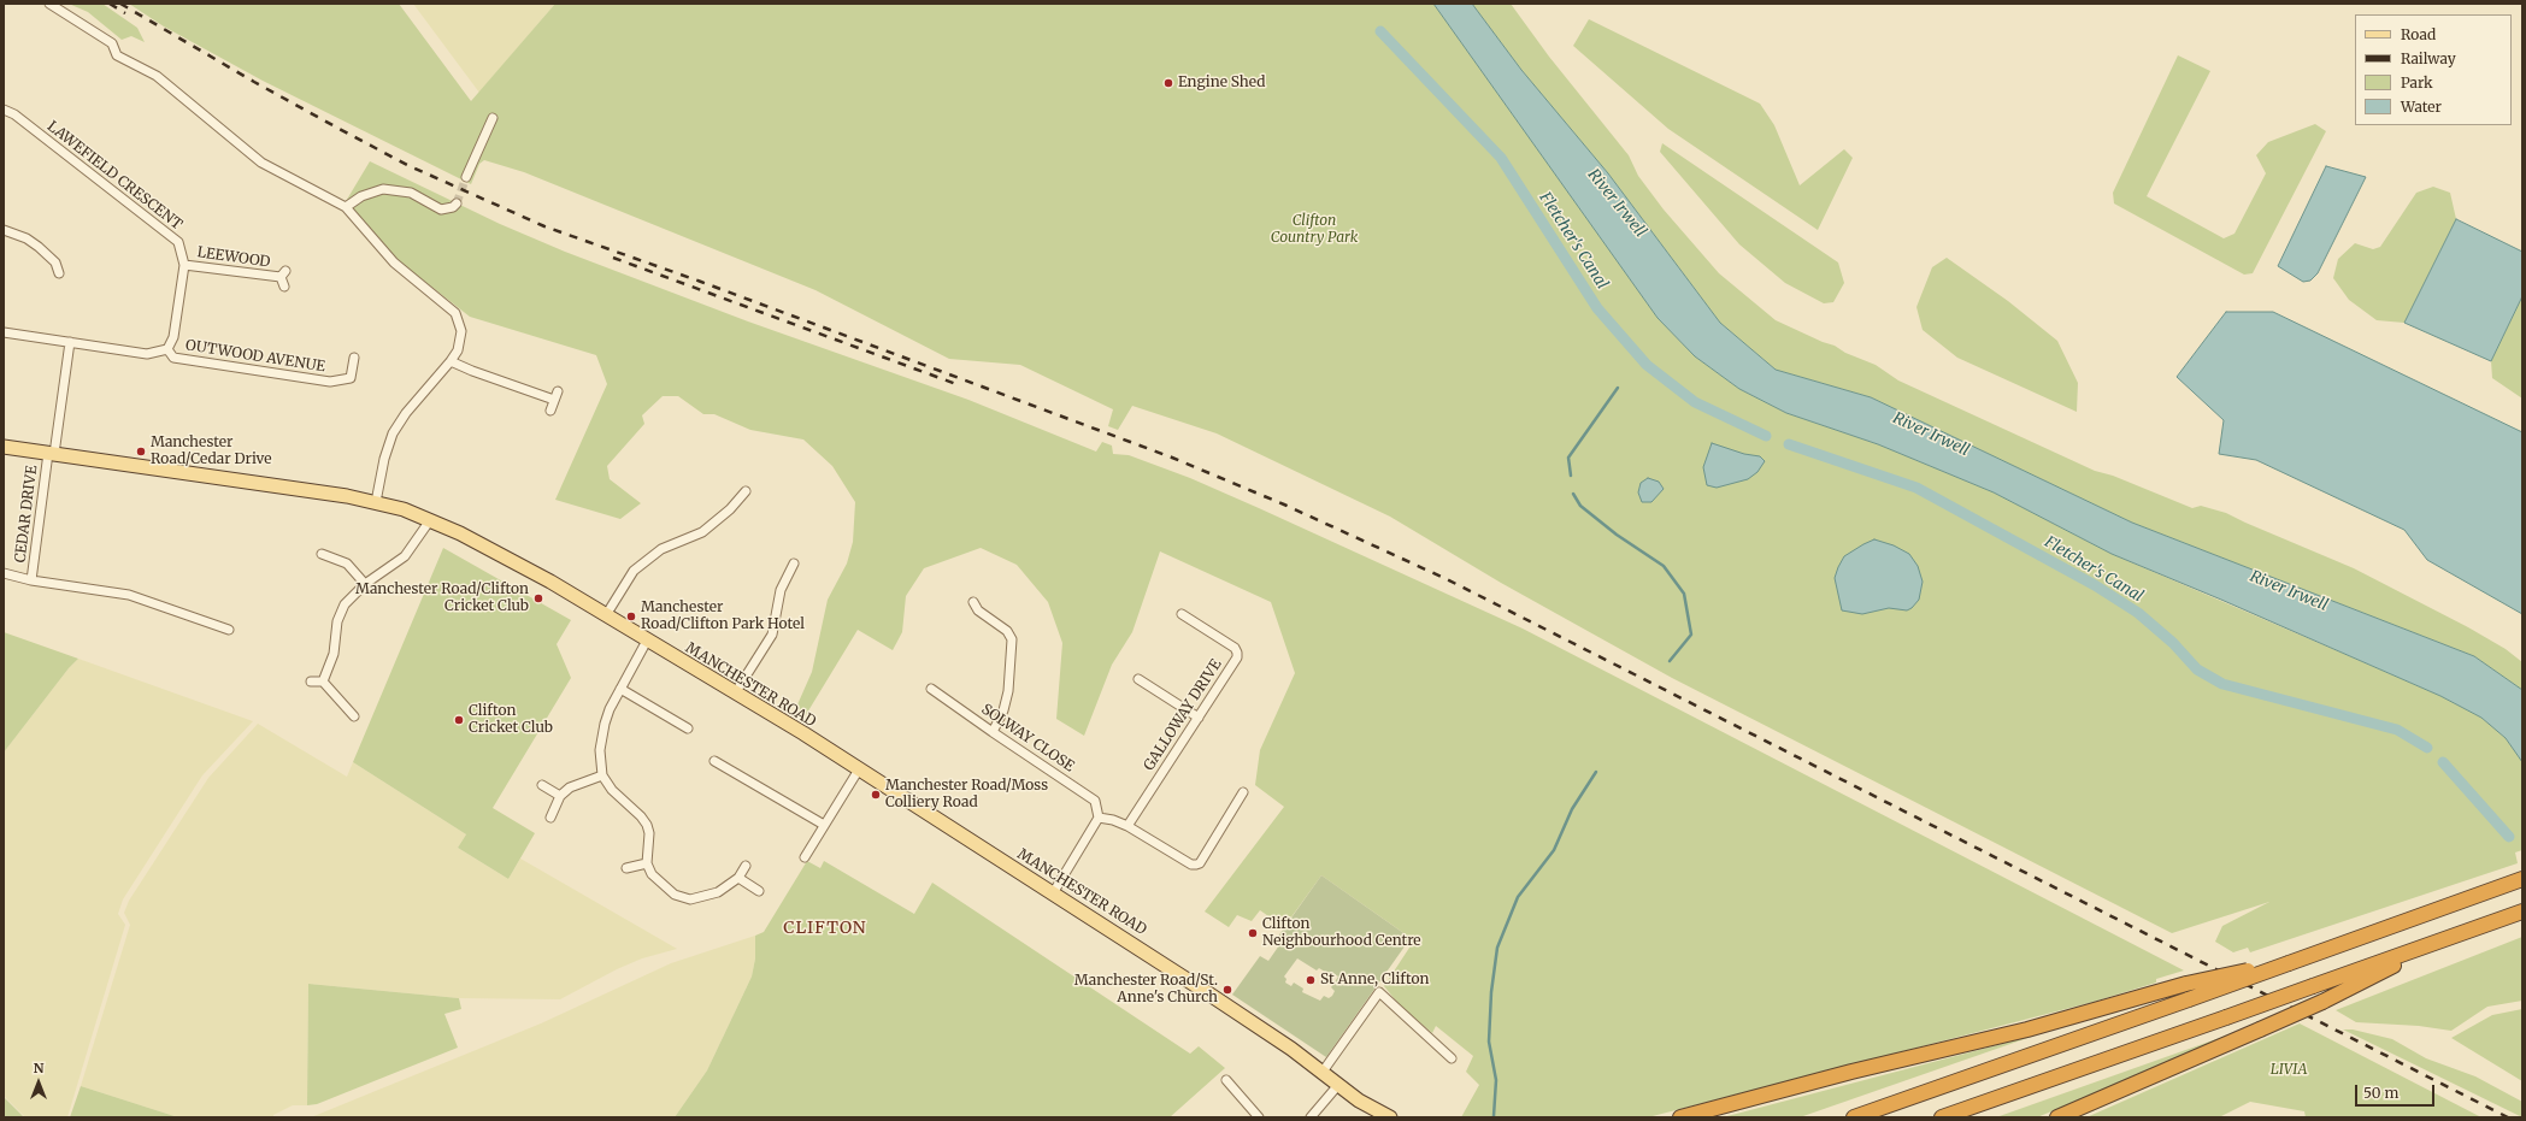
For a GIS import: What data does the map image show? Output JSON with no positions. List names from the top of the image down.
{
  "streets": {
    "main road": ["MANCHESTER ROAD"],
    "street": [
      "LAWEFIELD CRESCENT",
      "LEEWOOD",
      "OUTWOOD AVENUE",
      "CEDAR DRIVE",
      "GALLOWAY DRIVE",
      "SOLWAY CLOSE"
    ]
  },
  "crossings": [
    ["LAWEFIELD CRESCENT", "LEEWOOD"],
    ["LAWEFIELD CRESCENT", "OUTWOOD AVENUE"],
    ["CEDAR DRIVE", "MANCHESTER ROAD"]
  ],
  "districts": ["CLIFTON"],
  "water": ["River Irwell", "Fletcher's Canal"],
  "parks": ["Clifton Country Park", "LIVIA"],
  "places": [
    "Engine Shed",
    "Manchester Road/Cedar Drive",
    "Manchester Road/Clifton Cricket Club",
    "Manchester Road/Clifton Park Hotel",
    "Clifton Cricket Club",
    "Manchester Road/Moss Colliery Road",
    "Clifton Neighbourhood Centre",
    "St Anne, Clifton",
    "Manchester Road/St. Anne's Church"
  ],
  "legend": [
    "Road",
    "Railway",
    "Park",
    "Water"
  ],
  "scale_bar": "50 m",
  "north": "top"
}
